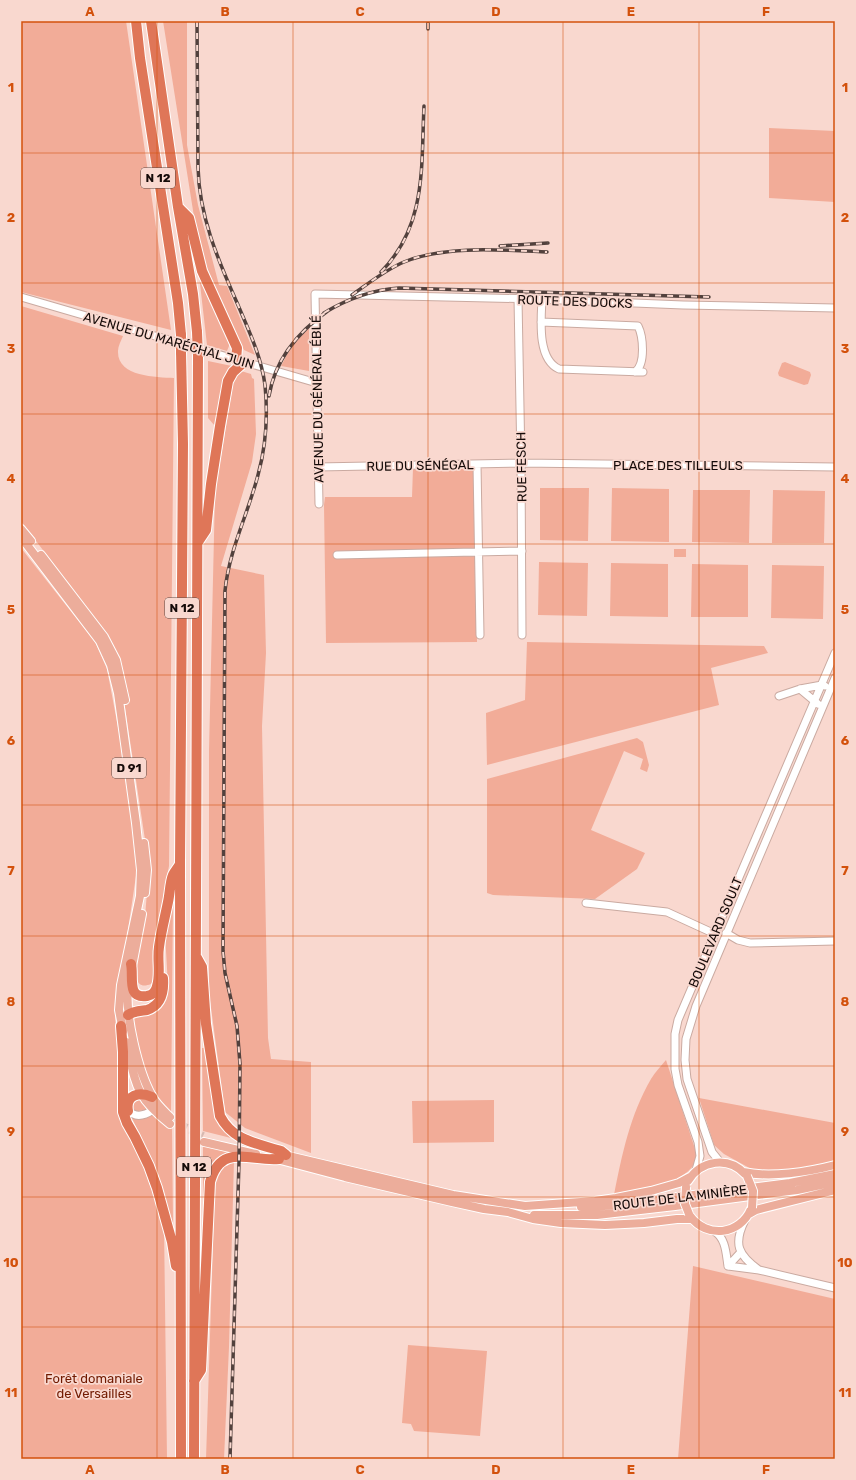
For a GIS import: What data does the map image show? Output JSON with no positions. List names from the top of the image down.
{
  "streets": {
    "highway": ["N 12"],
    "main road": ["D 91", "ROUTE DE LA MINIÈRE"],
    "street": [
      "ROUTE DES DOCKS",
      "AVENUE DU MARÉCHAL JUIN",
      "AVENUE DU GÉNÉRAL ÉBLÉ",
      "RUE DU SÉNÉGAL",
      "PLACE DES TILLEULS",
      "RUE FESCH",
      "BOULEVARD SOULT"
    ]
  },
  "crossings": [
    ["ROUTE DES DOCKS", "AVENUE DU GÉNÉRAL ÉBLÉ"],
    ["ROUTE DES DOCKS", "RUE FESCH"],
    ["AVENUE DU MARÉCHAL JUIN", "AVENUE DU GÉNÉRAL ÉBLÉ"],
    ["AVENUE DU GÉNÉRAL ÉBLÉ", "RUE DU SÉNÉGAL"],
    ["RUE DU SÉNÉGAL", "PLACE DES TILLEULS"],
    ["RUE DU SÉNÉGAL", "RUE FESCH"],
    ["PLACE DES TILLEULS", "RUE FESCH"]
  ],
  "parks": ["Forêt domaniale de Versailles"],
  "grid": {
    "columns": [
      "A",
      "B",
      "C",
      "D",
      "E",
      "F"
    ],
    "rows": [
      "1",
      "2",
      "3",
      "4",
      "5",
      "6",
      "7",
      "8",
      "9",
      "10",
      "11"
    ]
  }
}
